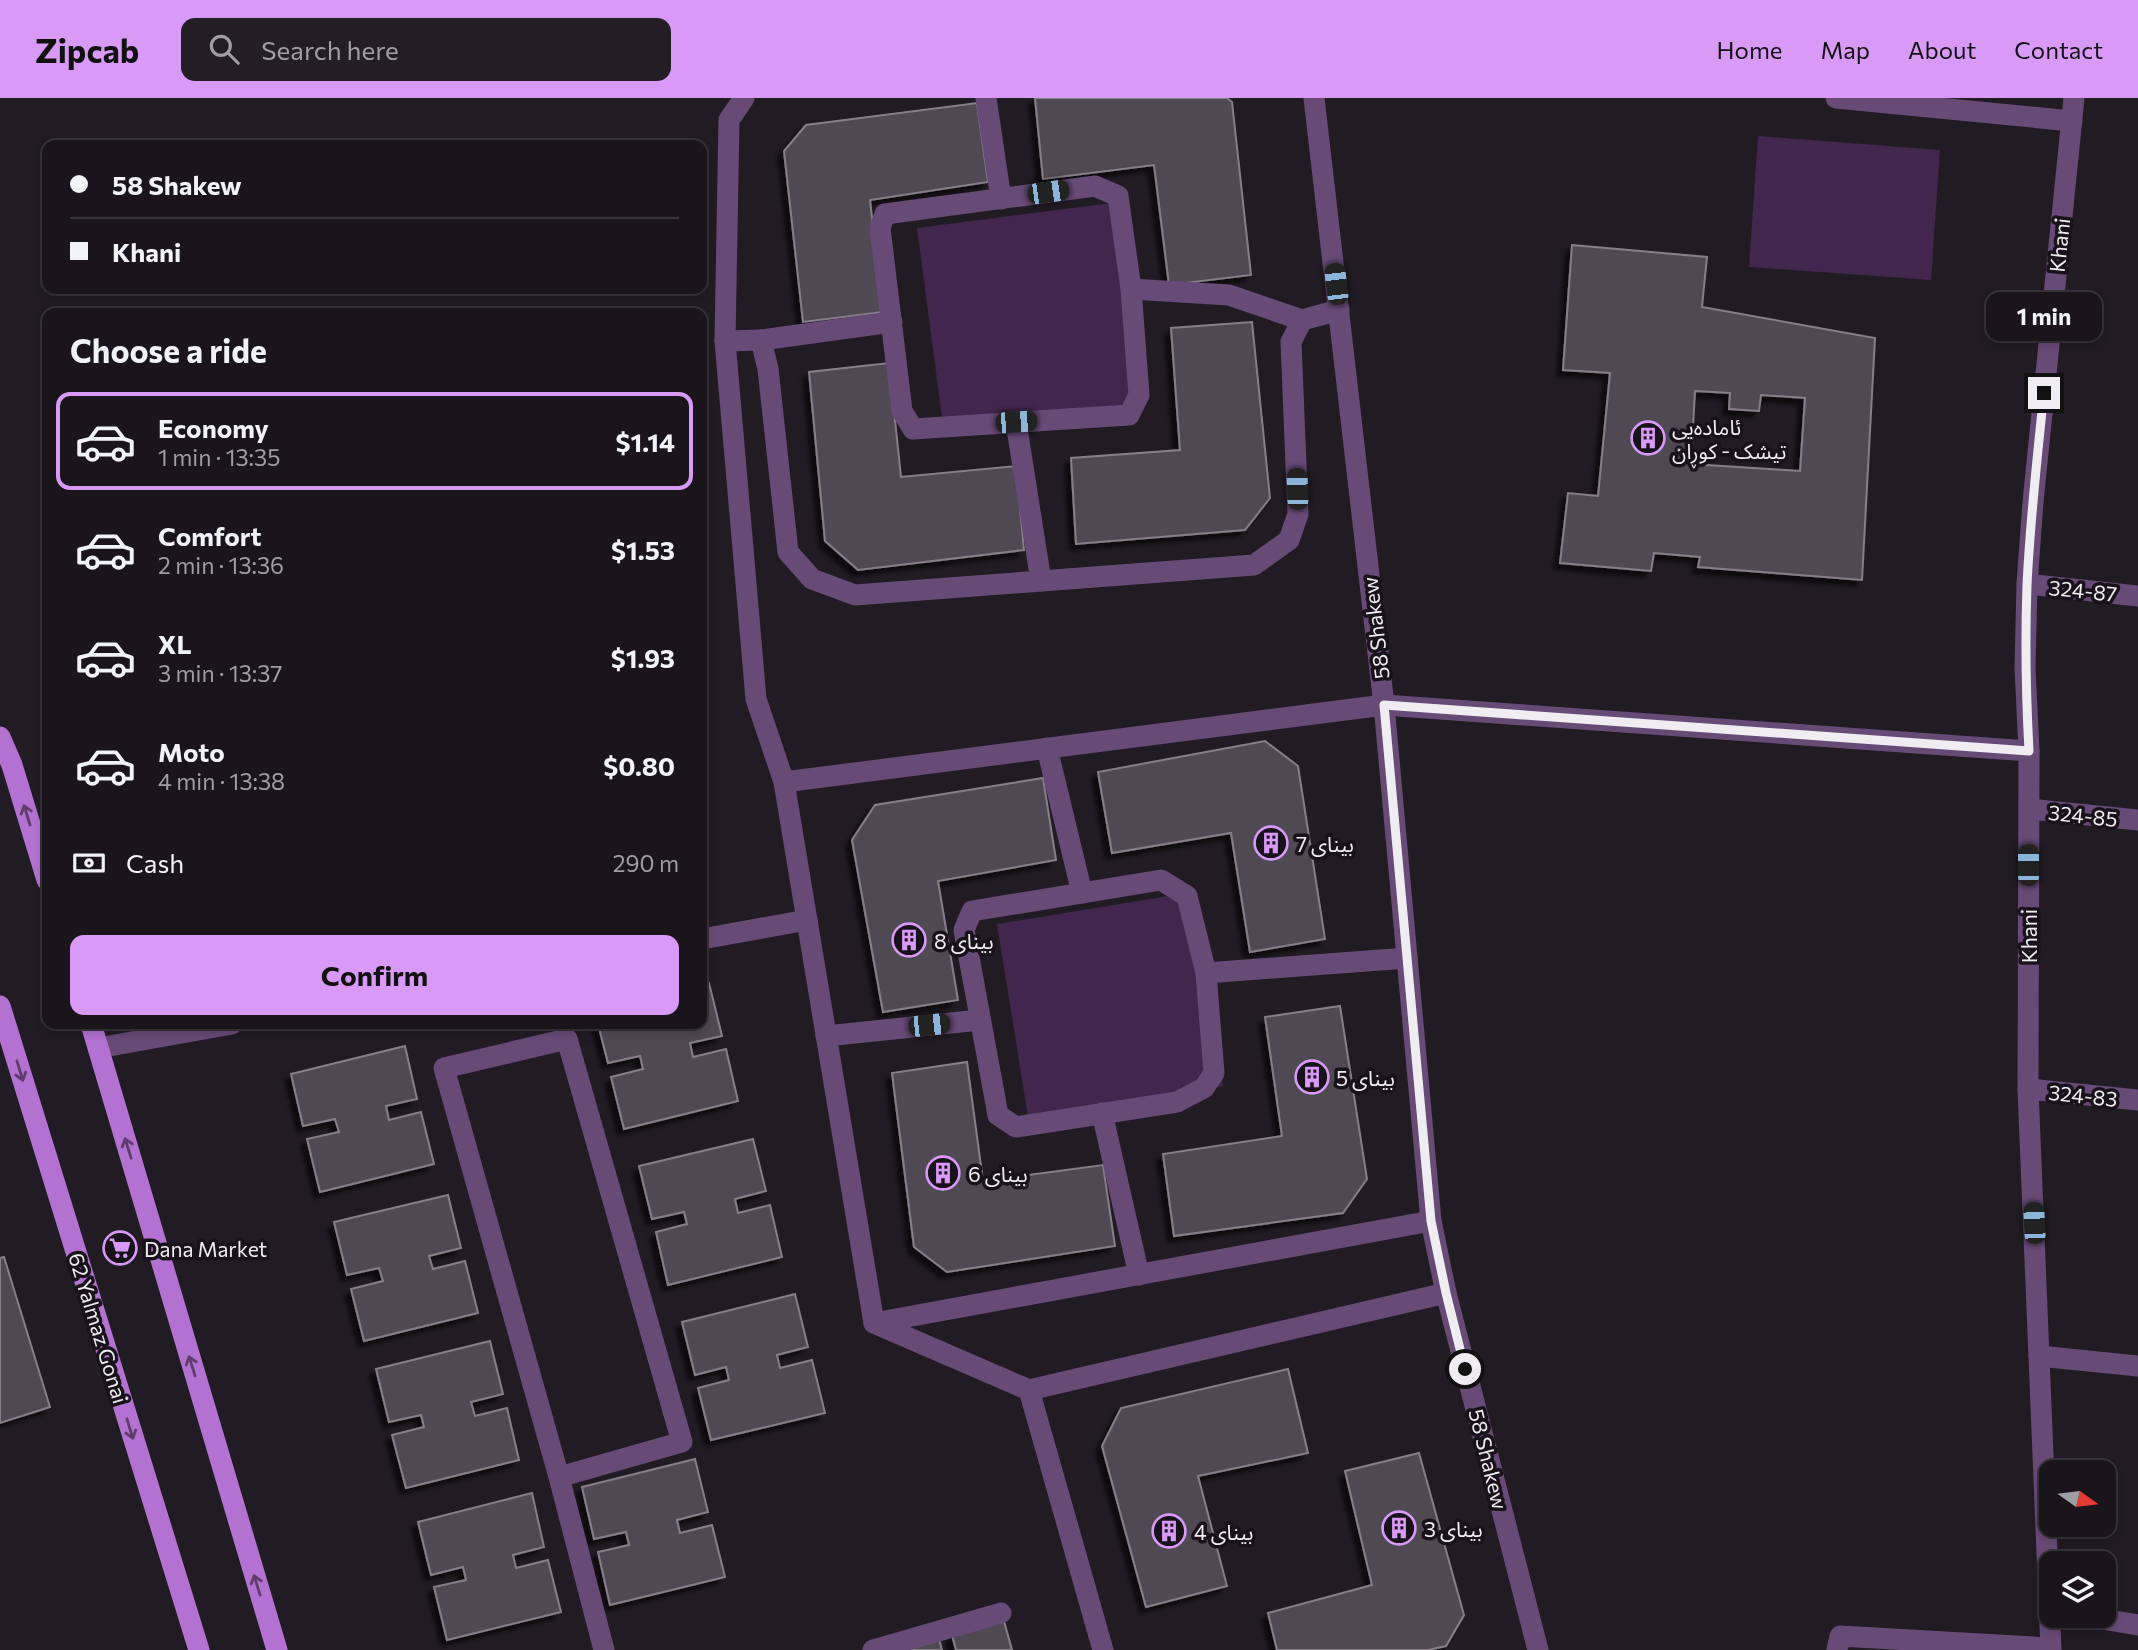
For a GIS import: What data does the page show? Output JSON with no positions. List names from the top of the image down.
{
  "streets": {
    "main road": ["62 Yalmaz Gonai"],
    "street": [
      "Khani",
      "324-87",
      "58 Shakew",
      "324-85",
      "324-83"
    ]
  },
  "crossings": [
    ["Khani", "324-87"],
    ["Khani", "324-85"],
    ["Khani", "324-83"]
  ],
  "places": {
    "building": [
      "ئامادەیی تیشک - کوڕان",
      "بيناى 7",
      "بيناى 8",
      "بيناى 5",
      "بيناى 6",
      "بيناى 3",
      "بيناى 4"
    ],
    "supermarket": ["Dana Market"]
  },
  "north": "right",
  "page": {
    "header": "Zipcab",
    "search": "Search here",
    "nav": [
      "Home",
      "Map",
      "About",
      "Contact"
    ],
    "banner": ["58 Shakew", "Khani"],
    "bubble": "1 min",
    "heading": "Choose a ride",
    "list": [
      {
        "name": "Economy",
        "note": "1 min · 13:35",
        "value": "$1.14"
      },
      {
        "name": "Comfort",
        "note": "2 min · 13:36",
        "value": "$1.53"
      },
      {
        "name": "XL",
        "note": "3 min · 13:37",
        "value": "$1.93"
      },
      {
        "name": "Moto",
        "note": "4 min · 13:38",
        "value": "$0.80"
      }
    ],
    "pay": ["Cash", "290 m"],
    "buttons": "Confirm"
  }
}
